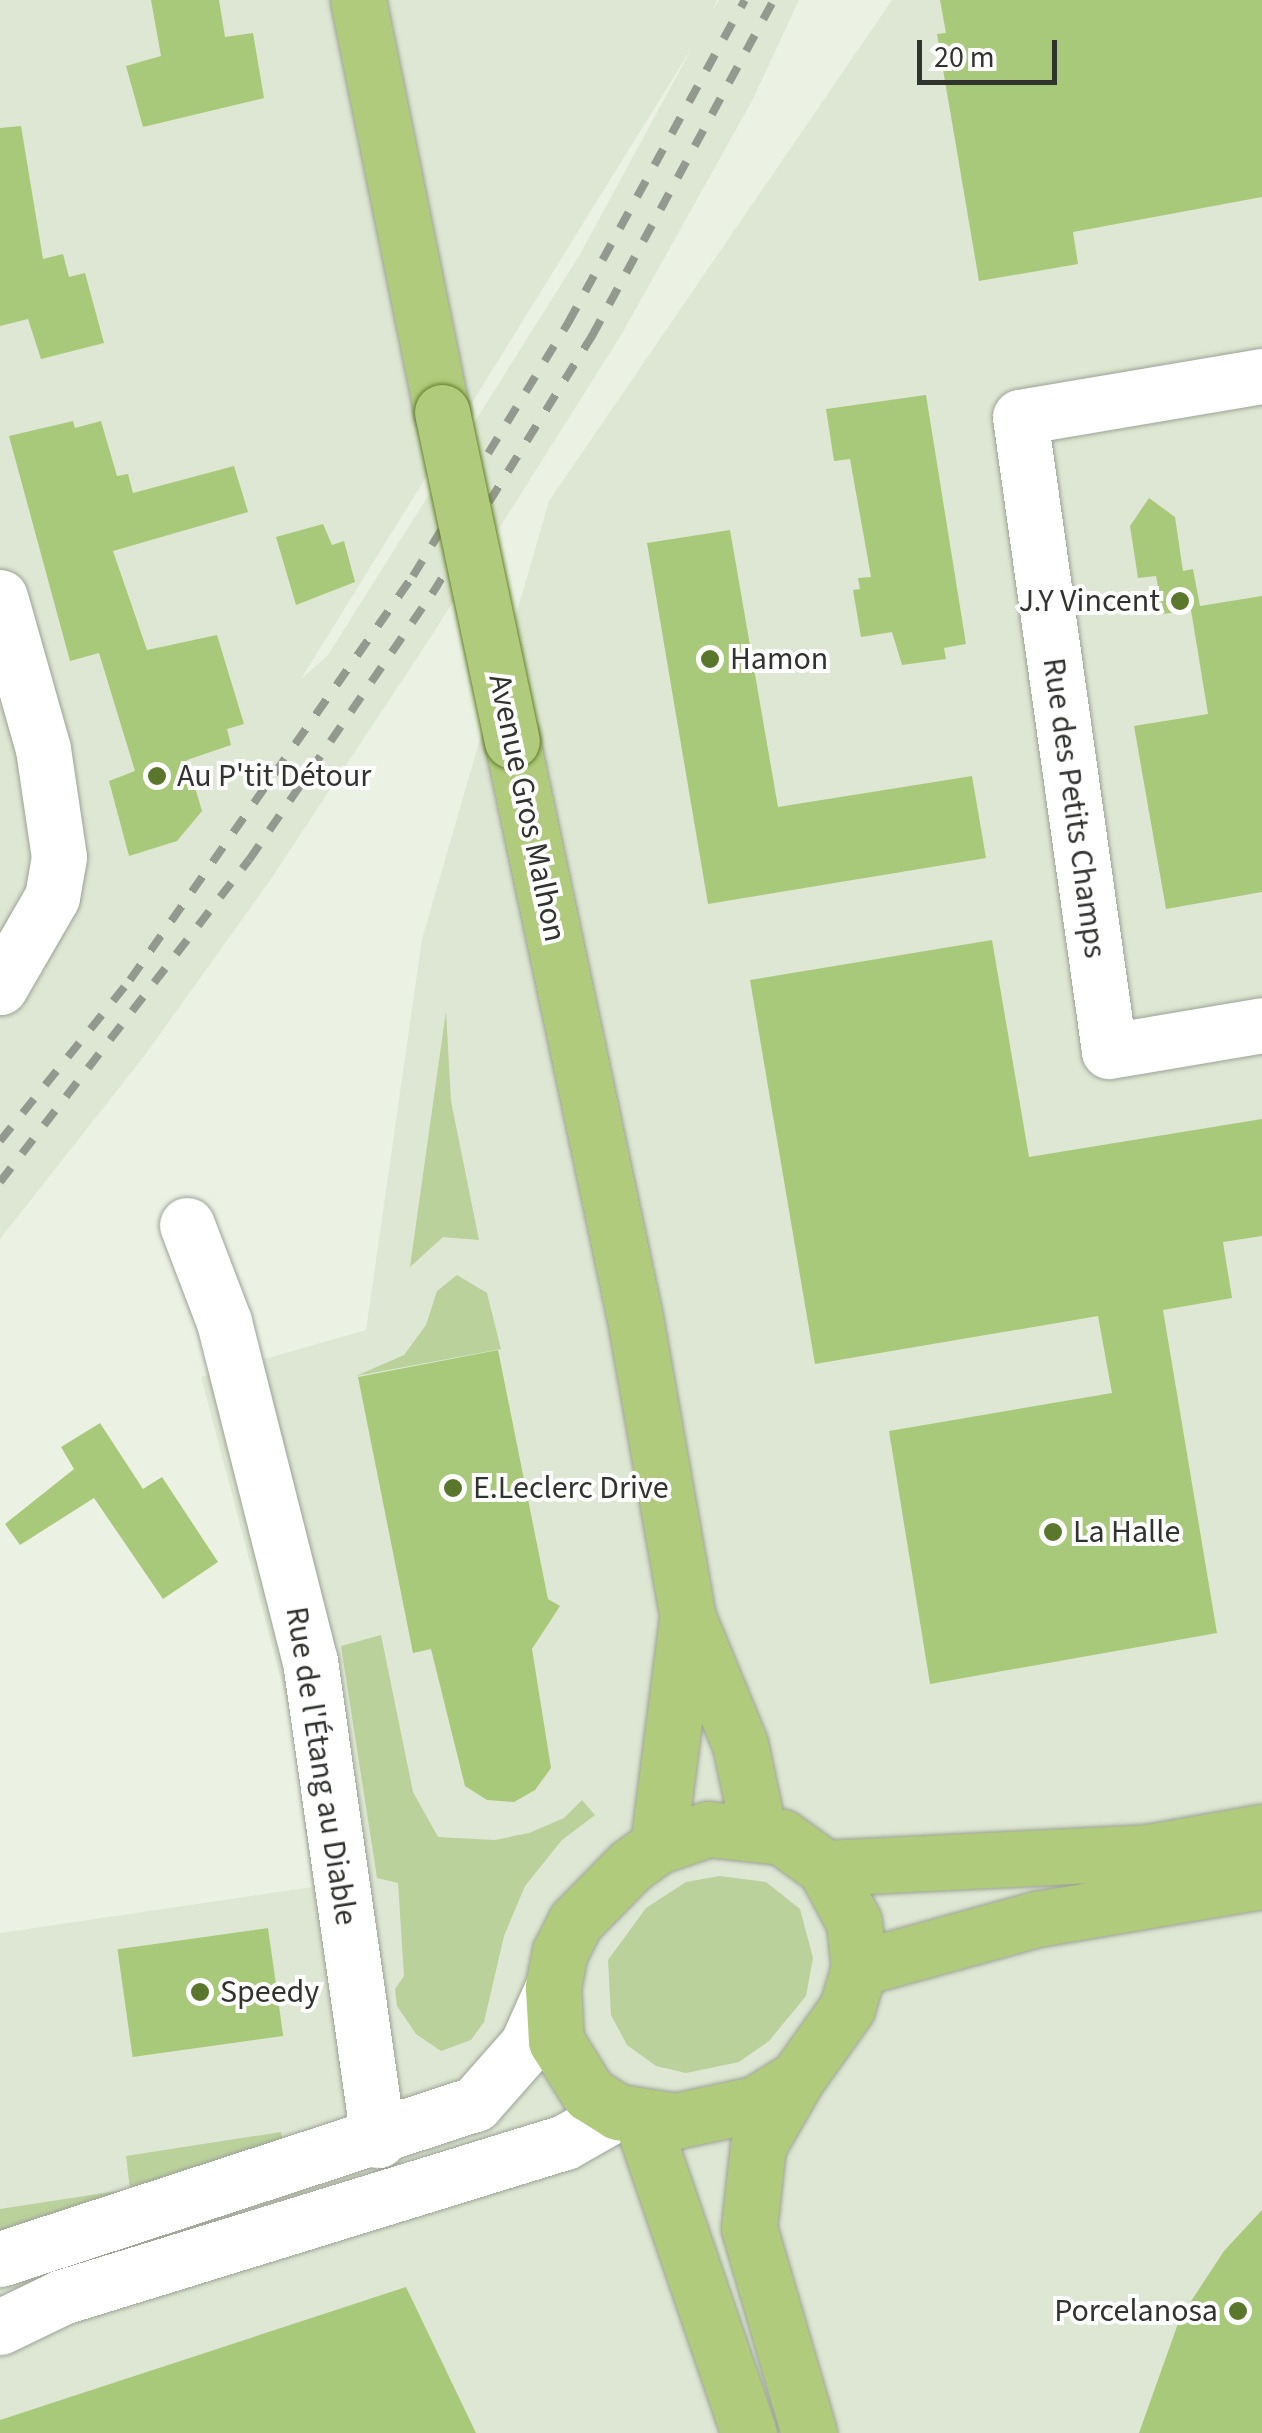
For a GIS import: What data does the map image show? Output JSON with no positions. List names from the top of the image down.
{
  "streets": {
    "main road": ["Avenue Gros Malhon"],
    "street": ["Rue des Petits Champs", "Rue de l'Étang au Diable"]
  },
  "places": [
    "J.Y Vincent",
    "Hamon",
    "Au P'tit Détour",
    "E.Leclerc Drive",
    "La Halle",
    "Speedy",
    "Porcelanosa"
  ],
  "scale_bar": "20 m"
}
